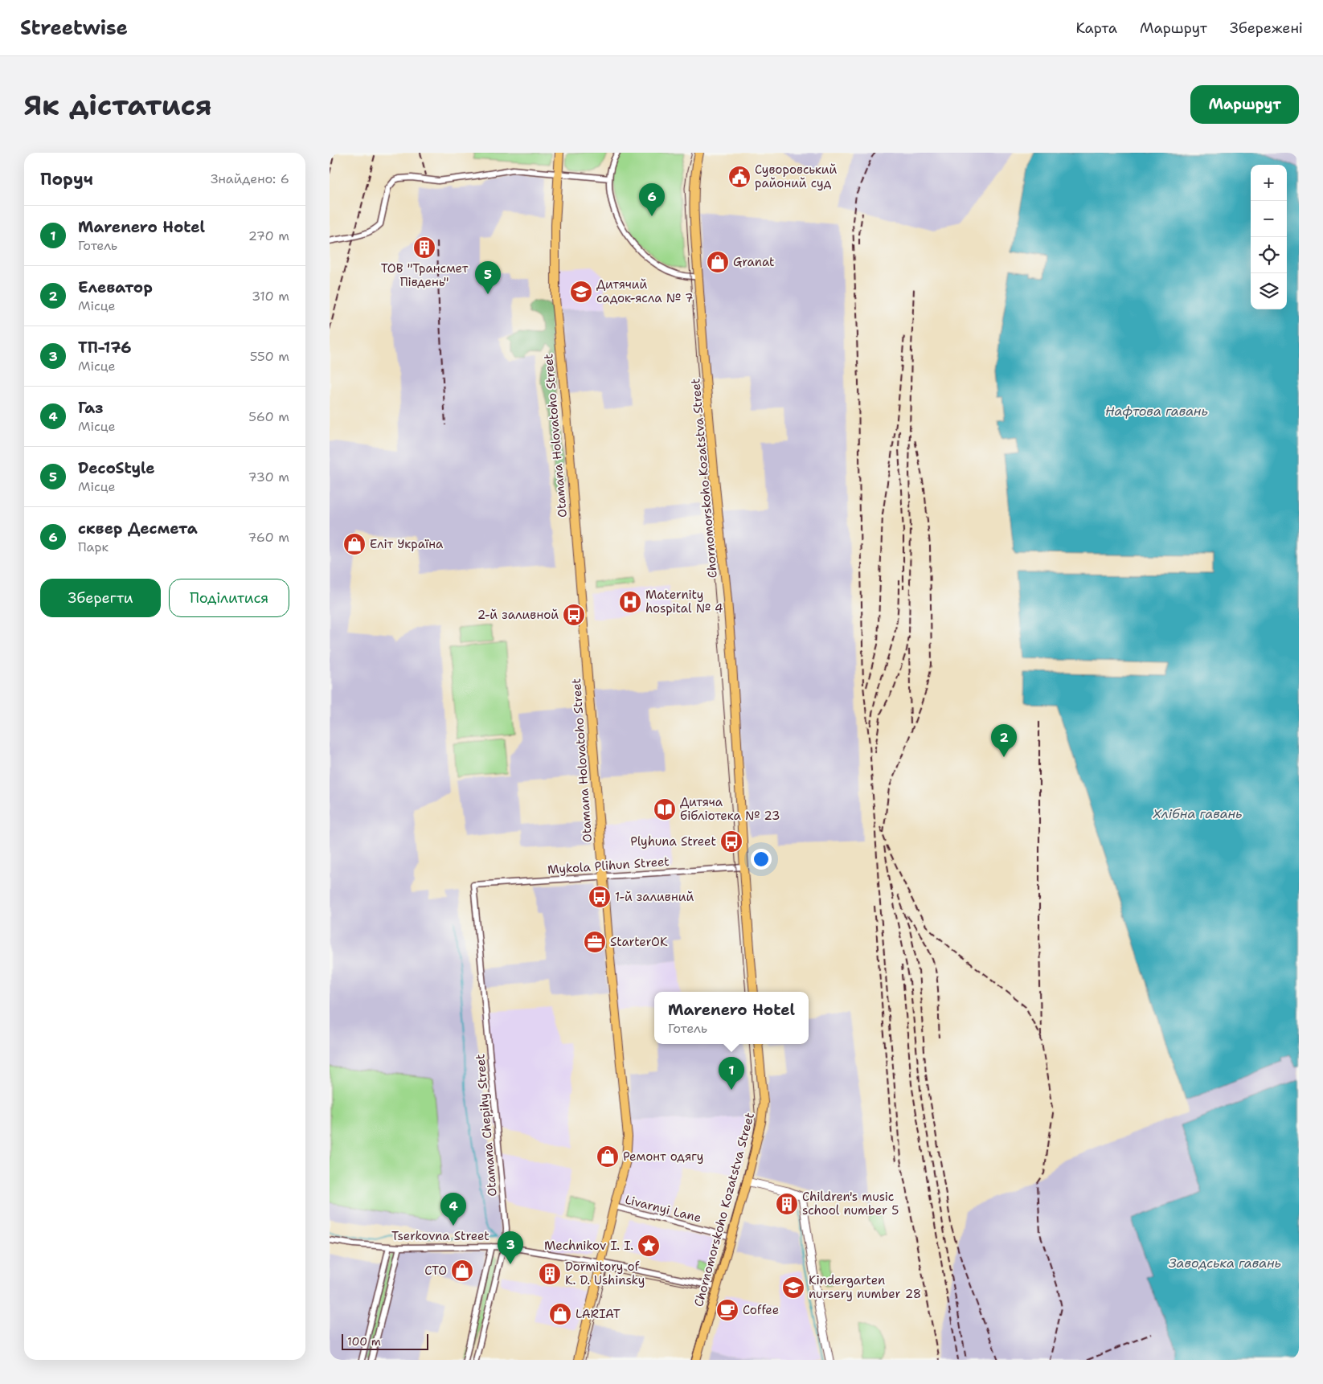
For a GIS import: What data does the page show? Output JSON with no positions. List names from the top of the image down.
{
  "streets": {
    "main road": ["Otamana Holovatoho Street", "Chornomorskoho Kozatstva Street"],
    "street": [
      "Mykola Plihun Street",
      "Otamana Chepihy Street",
      "Livarnyi Lane",
      "Tserkovna Street"
    ]
  },
  "crossings": [
    ["Otamana Holovatoho Street", "Mykola Plihun Street"],
    ["Otamana Holovatoho Street", "Livarnyi Lane"],
    ["Otamana Holovatoho Street", "Tserkovna Street"],
    ["Chornomorskoho Kozatstva Street", "Mykola Plihun Street"],
    ["Chornomorskoho Kozatstva Street", "Livarnyi Lane"],
    ["Chornomorskoho Kozatstva Street", "Tserkovna Street"],
    ["Mykola Plihun Street", "Otamana Chepihy Street"],
    ["Otamana Chepihy Street", "Tserkovna Street"]
  ],
  "water": ["Нафтова гавань", "Хлібна гавань", "Заводська гавань"],
  "places": {
    "public building": ["Суворовський районий суд"],
    "building": ["ТОВ \"Трансмет Південь\"", "Children's music school number 5", "Dormitory of K. D. Ushinsky"],
    "shop": [
      "Granat",
      "Еліт Україна",
      "Ремонт одягу",
      "СТО",
      "LARIAT"
    ],
    "school or university": ["Дитячий садок-ясла № 7", "Kindergarten nursery number 28"],
    "hospital": ["Maternity hospital № 4"],
    "bus stop": ["2-й заливной", "Plyhuna Street", "1-й заливний"],
    "library": ["Дитяча бібліотека № 23"],
    "office": ["StarterOK"],
    "place": ["Mechnikov I. І."],
    "cafe": ["Coffee"]
  },
  "scale_bar": "100 m",
  "page": {
    "header": "Streetwise",
    "nav": ["Карта", "Маршрут", "Збережені"],
    "buttons": [
      "Маршрут",
      ["Зберегти", "Поділитися"]
    ],
    "title": "Як дістатися",
    "heading": ["Поруч", "Знайдено: 6"],
    "map_buttons": ["+", "−"],
    "pins": [
      "6",
      "5",
      "2",
      "1",
      "4",
      "3"
    ],
    "list": [
      {
        "mark": "1",
        "name": "Marenero Hotel",
        "note": "Готель",
        "value": "270 m"
      },
      {
        "mark": "2",
        "name": "Елеватор",
        "note": "Місце",
        "value": "310 m"
      },
      {
        "mark": "3",
        "name": "ТП-176",
        "note": "Місце",
        "value": "550 m"
      },
      {
        "mark": "4",
        "name": "Газ",
        "note": "Місце",
        "value": "560 m"
      },
      {
        "mark": "5",
        "name": "DecoStyle",
        "note": "Місце",
        "value": "730 m"
      },
      {
        "mark": "6",
        "name": "сквер Десмета",
        "note": "Парк",
        "value": "760 m"
      }
    ],
    "popup": ["Marenero Hotel", "Готель"],
    "scale": "100 m"
  }
}
